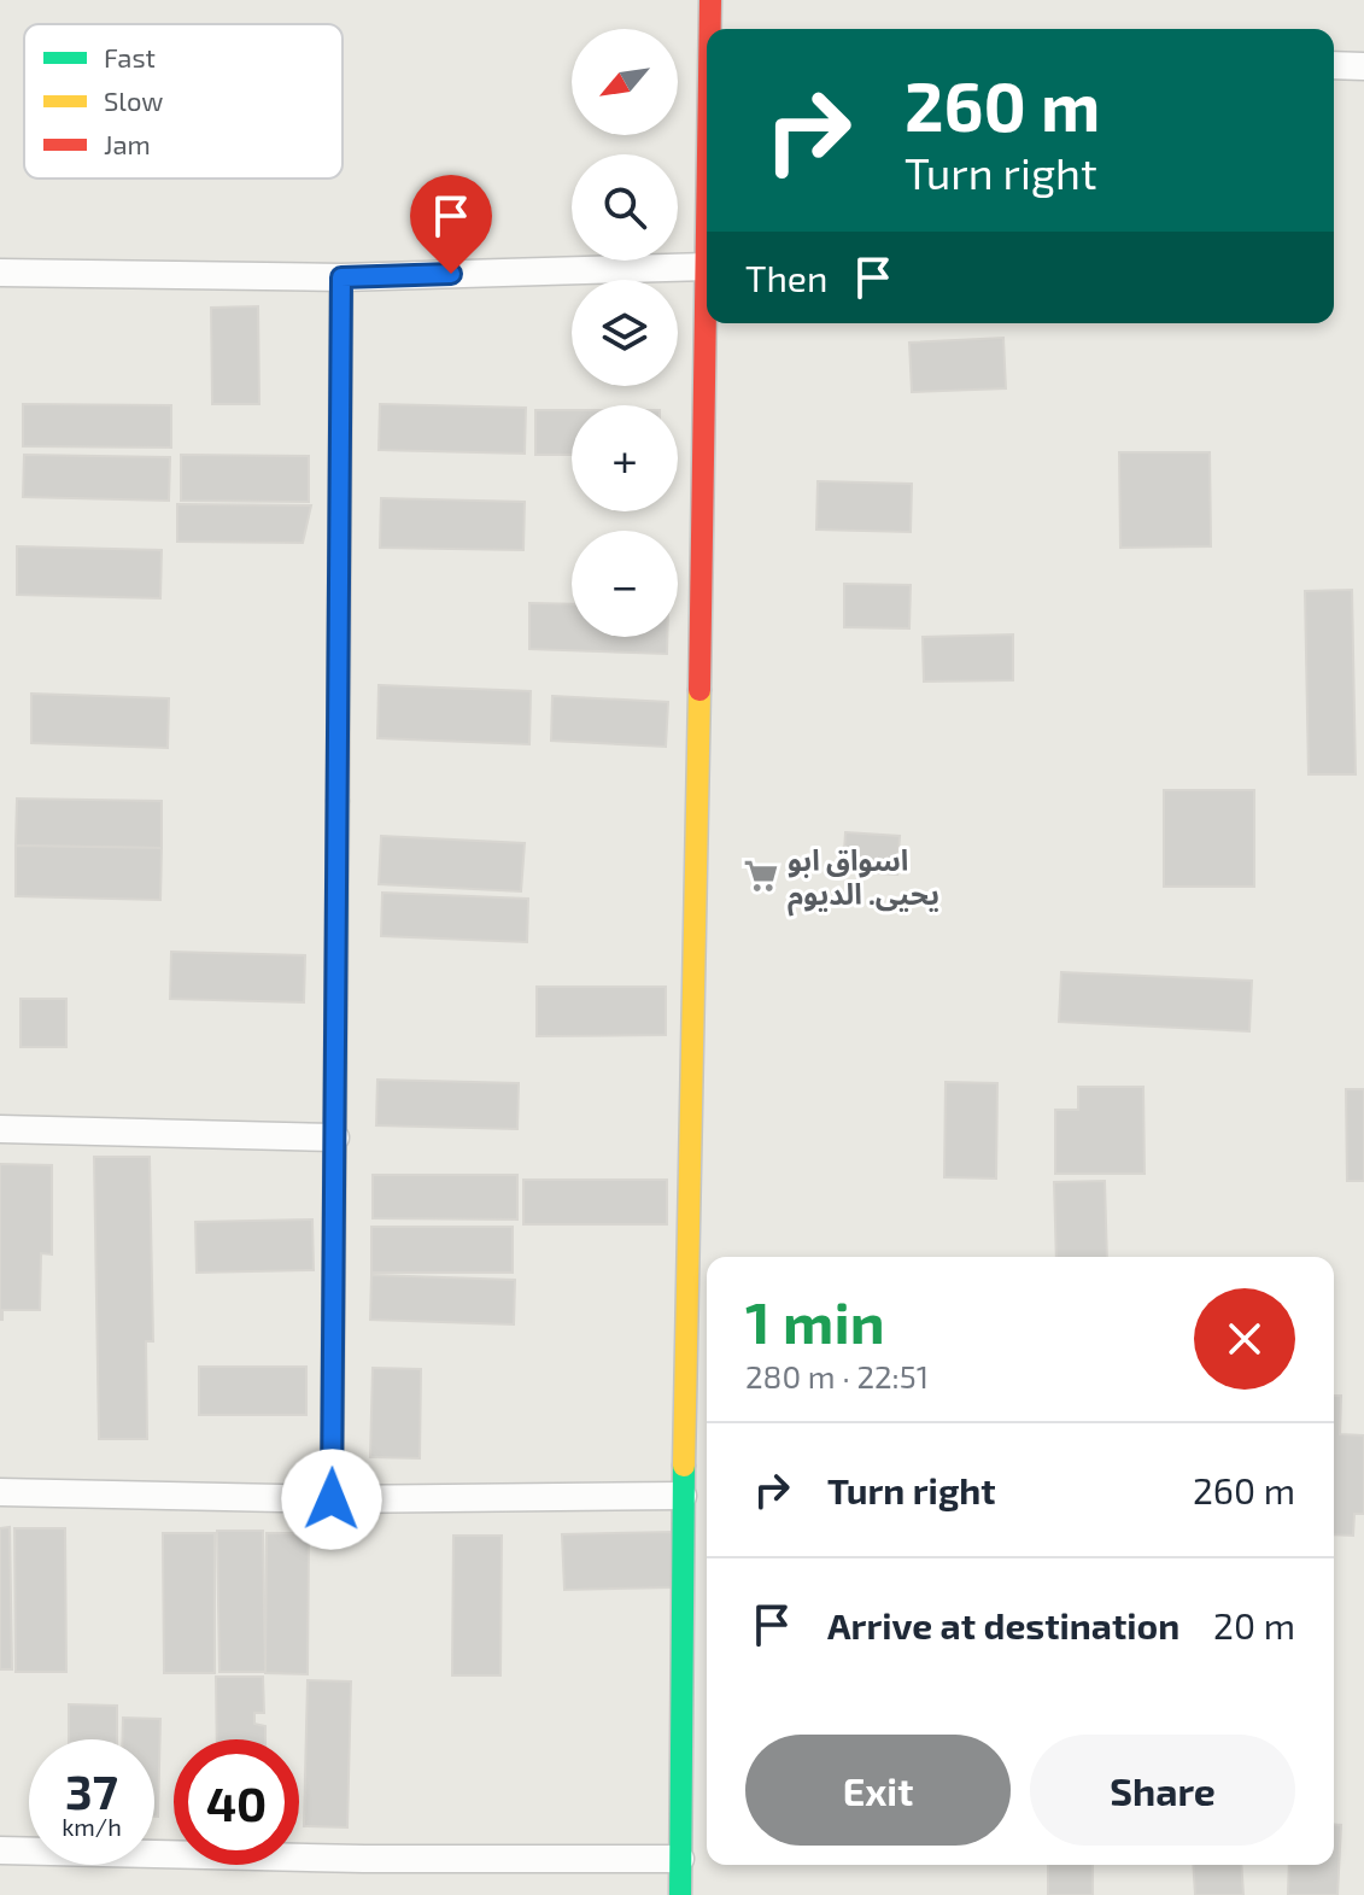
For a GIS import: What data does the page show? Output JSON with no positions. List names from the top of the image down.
{
  "places": {
    "supermarket": ["اسواق ابو يحيى. الديوم"]
  },
  "legend": ["Fast", "Slow", "Jam"],
  "north": "bottom left",
  "page": {
    "map_buttons": ["+", "−"],
    "turn": ["260 m", "Turn right"],
    "then": "Then",
    "heading": ["1 min", "280 m · 22:51"],
    "list": [
      {
        "name": "Turn right",
        "value": "260 m"
      },
      {
        "name": "Arrive at destination",
        "value": "20 m"
      }
    ],
    "buttons": ["Exit", "Share"],
    "speed": "37 km/h",
    "limit": "40"
  }
}
